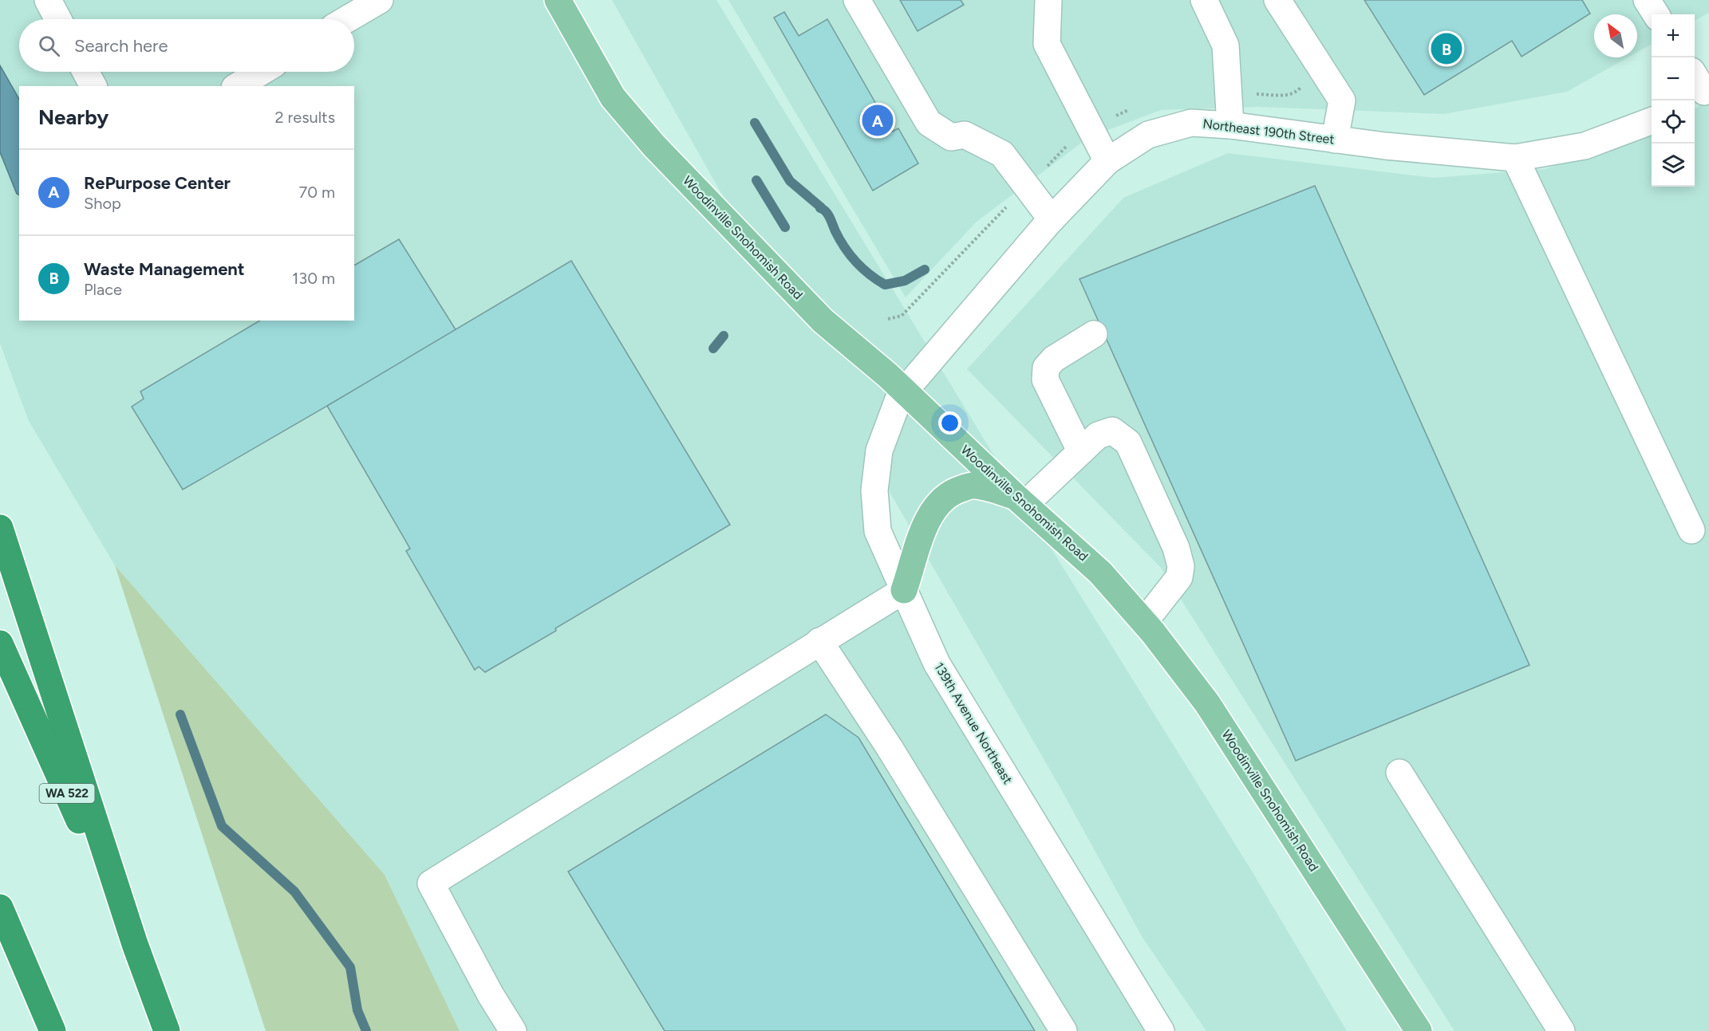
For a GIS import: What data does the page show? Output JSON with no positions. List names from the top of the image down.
{
  "streets": {
    "highway": ["WA 522"],
    "main road": ["Woodinville Snohomish Road"],
    "street": ["Northeast 190th Street", "139th Avenue Northeast"]
  },
  "crossings": [
    ["Northeast 190th Street", "Woodinville Snohomish Road"],
    ["Northeast 190th Street", "139th Avenue Northeast"],
    ["Woodinville Snohomish Road", "139th Avenue Northeast"]
  ],
  "north": "top left",
  "page": {
    "map_buttons": ["+", "−"],
    "search": "Search here",
    "pins": ["B", "A"],
    "heading": ["Nearby", "2 results"],
    "list": [
      {
        "mark": "A",
        "name": "RePurpose Center",
        "note": "Shop",
        "value": "70 m"
      },
      {
        "mark": "B",
        "name": "Waste Management",
        "note": "Place",
        "value": "130 m"
      }
    ]
  }
}
